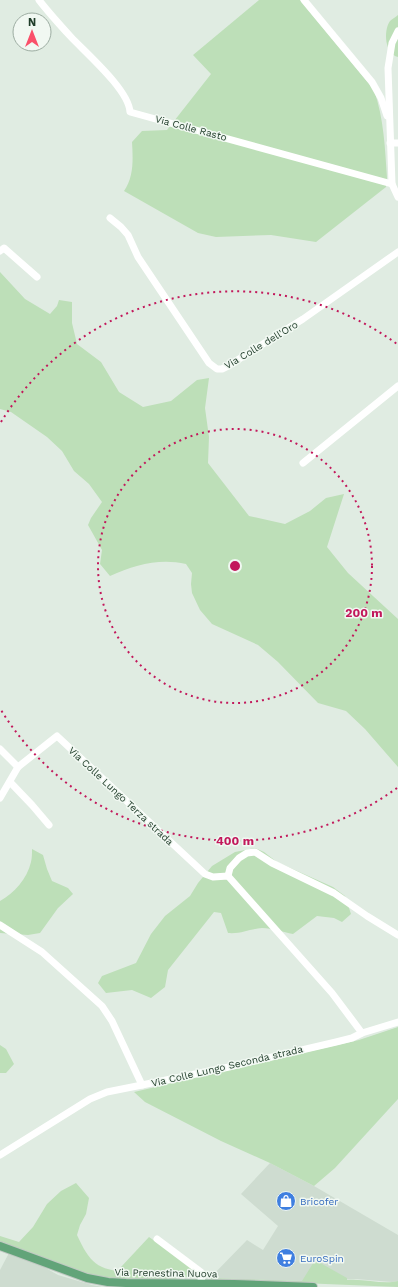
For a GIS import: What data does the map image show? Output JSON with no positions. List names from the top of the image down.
{
  "streets": {
    "main road": ["Via Prenestina Nuova"],
    "street": [
      "Via Colle Rasto",
      "Via Colle dell'Oro",
      "Via Colle Lungo Terza strada",
      "Via Colle Lungo Seconda strada"
    ]
  },
  "places": {
    "shop": ["Bricofer"],
    "supermarket": ["EuroSpin"]
  },
  "north": "top",
  "rings": ["200 m", "400 m"]
}
